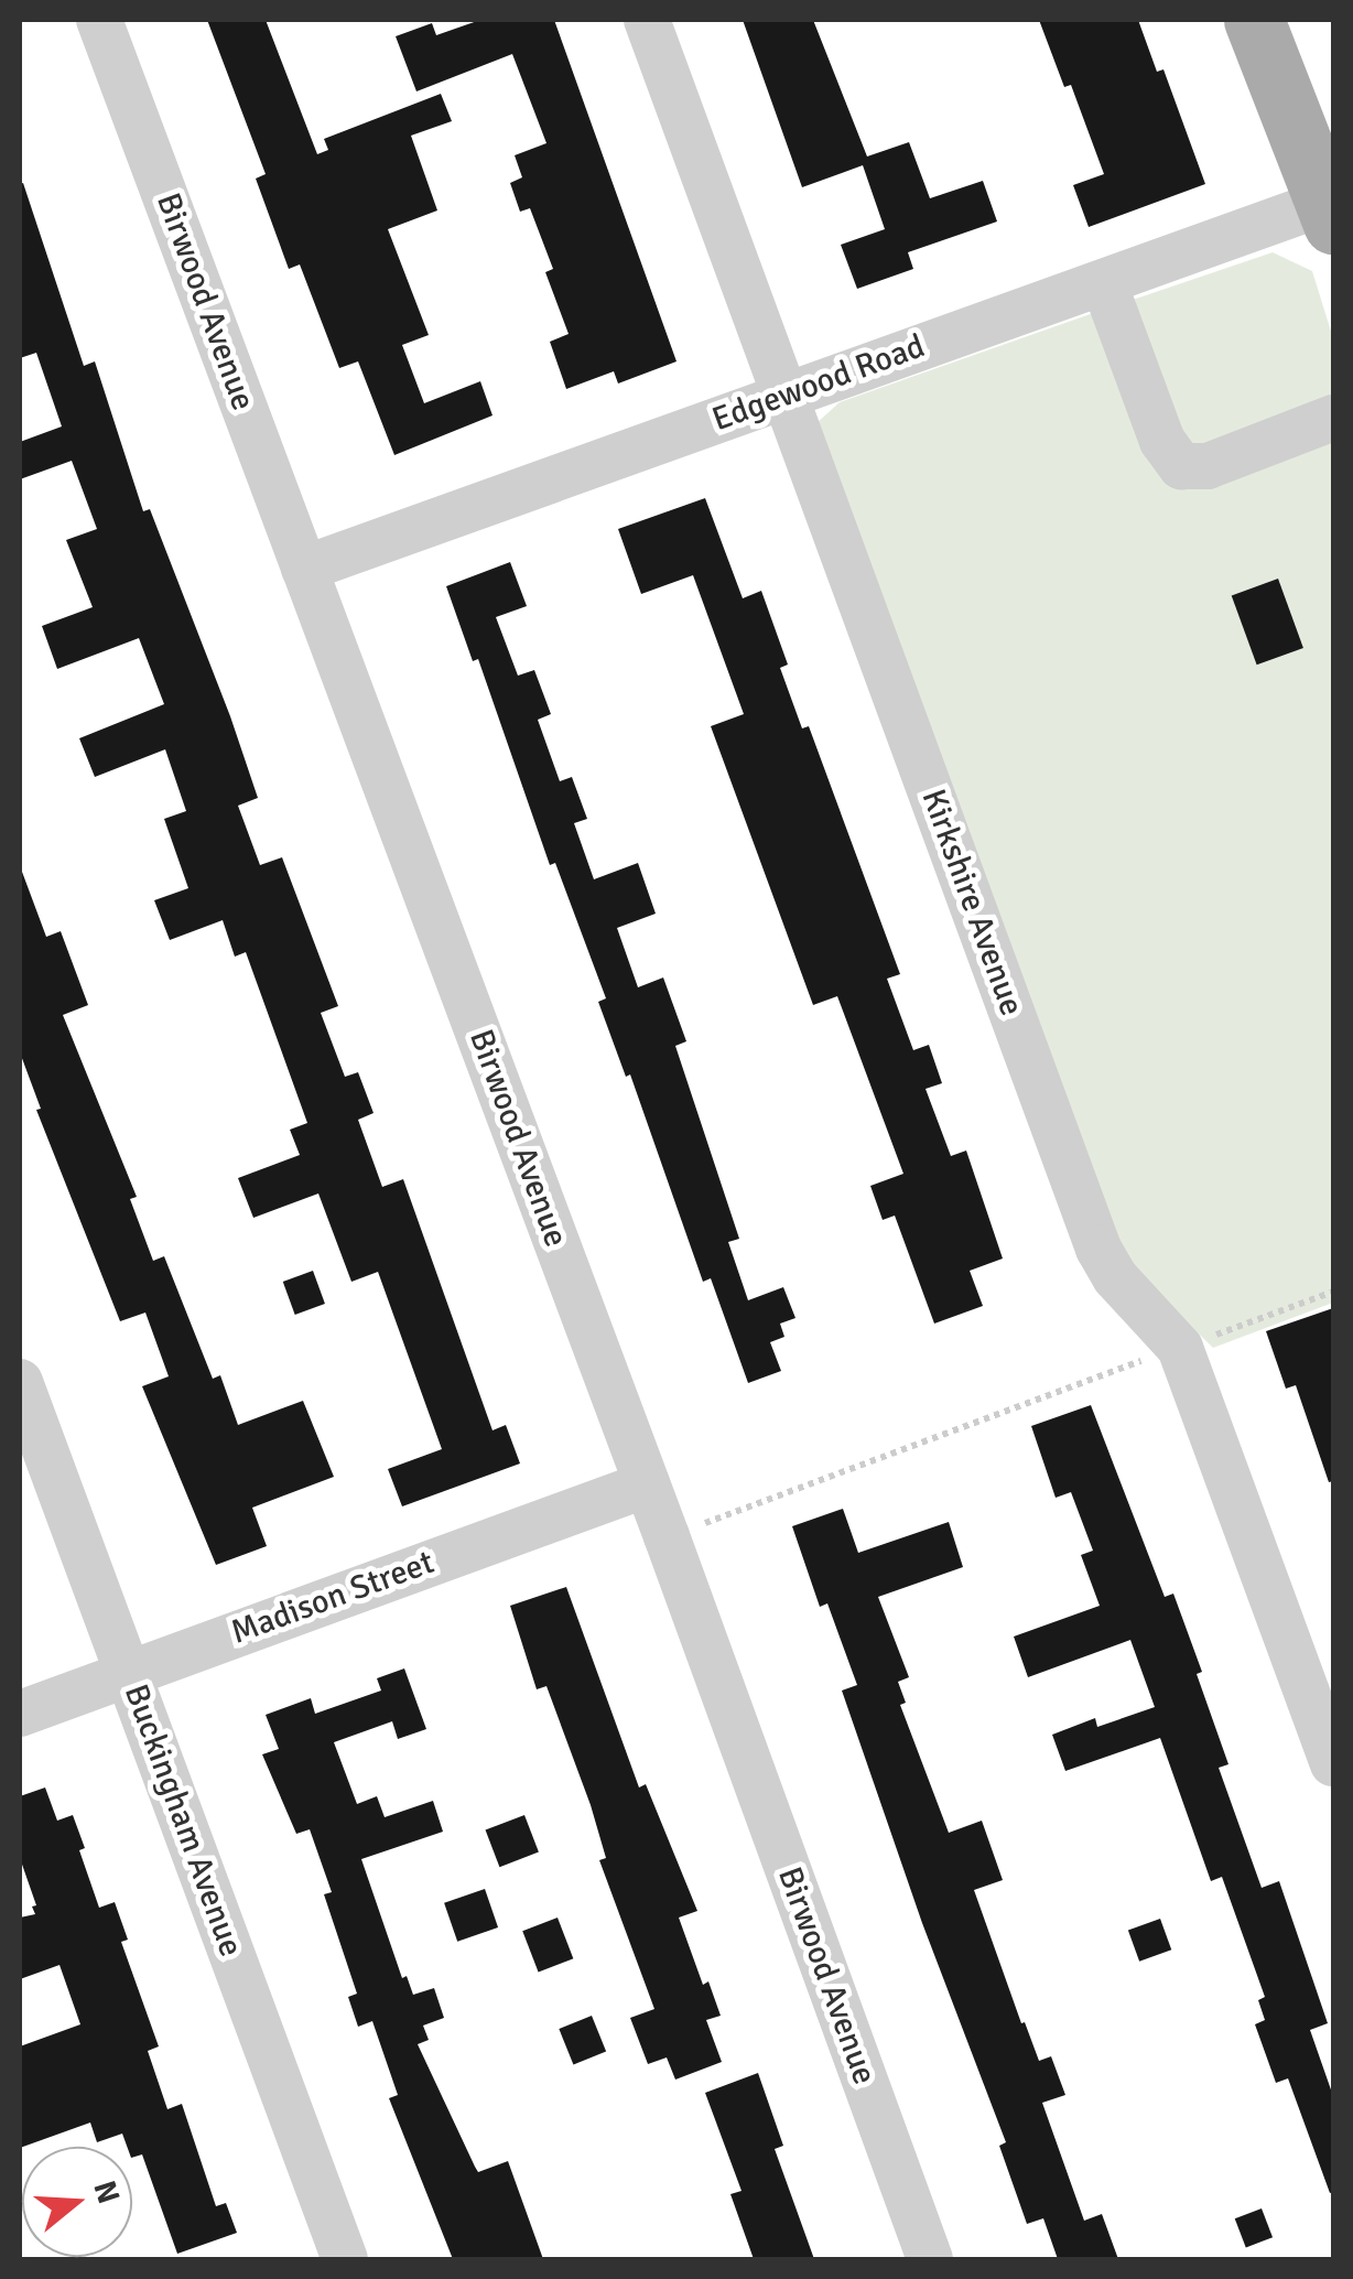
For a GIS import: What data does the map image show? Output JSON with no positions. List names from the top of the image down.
{
  "streets": {
    "street": [
      "Birwood Avenue",
      "Edgewood Road",
      "Kirkshire Avenue",
      "Madison Street",
      "Buckingham Avenue"
    ]
  },
  "crossings": [
    ["Birwood Avenue", "Edgewood Road"],
    ["Birwood Avenue", "Madison Street"],
    ["Edgewood Road", "Kirkshire Avenue"],
    ["Madison Street", "Buckingham Avenue"]
  ],
  "north": "right"
}
